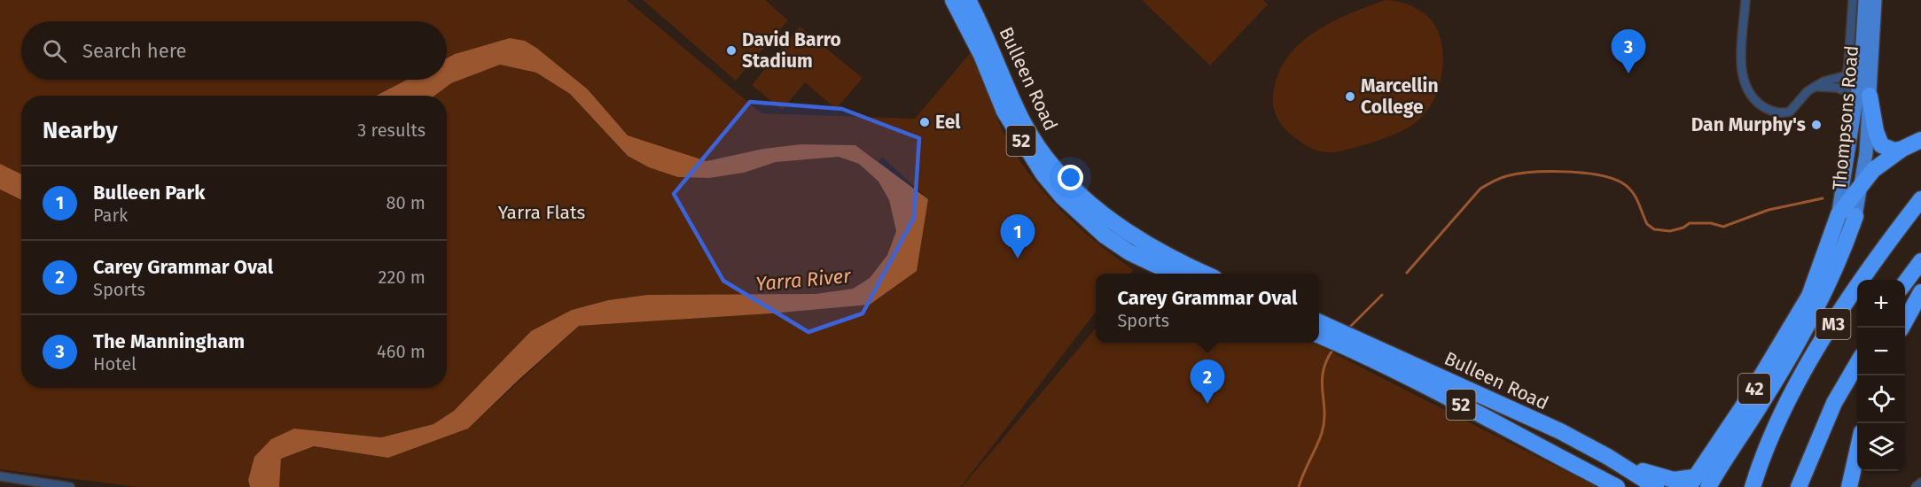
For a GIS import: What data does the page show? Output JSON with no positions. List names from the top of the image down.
{
  "streets": {
    "highway": [
      "Bulleen Road",
      "Thompsons Road",
      "52",
      "M3",
      "42"
    ]
  },
  "crossings": [
    ["Bulleen Road", "Thompsons Road"]
  ],
  "water": ["Yarra River"],
  "parks": ["Yarra Flats"],
  "places": [
    "David Barro Stadium",
    "Marcellin College",
    "Eel",
    "Dan Murphy's"
  ],
  "page": {
    "search": "Search here",
    "pins": ["3", "1", "2"],
    "heading": ["Nearby", "3 results"],
    "list": [
      {
        "mark": "1",
        "name": "Bulleen Park",
        "note": "Park",
        "value": "80 m"
      },
      {
        "mark": "2",
        "name": "Carey Grammar Oval",
        "note": "Sports",
        "value": "220 m"
      },
      {
        "mark": "3",
        "name": "The Manningham",
        "note": "Hotel",
        "value": "460 m"
      }
    ],
    "popup": ["Carey Grammar Oval", "Sports"],
    "map_buttons": ["+", "−"]
  }
}
